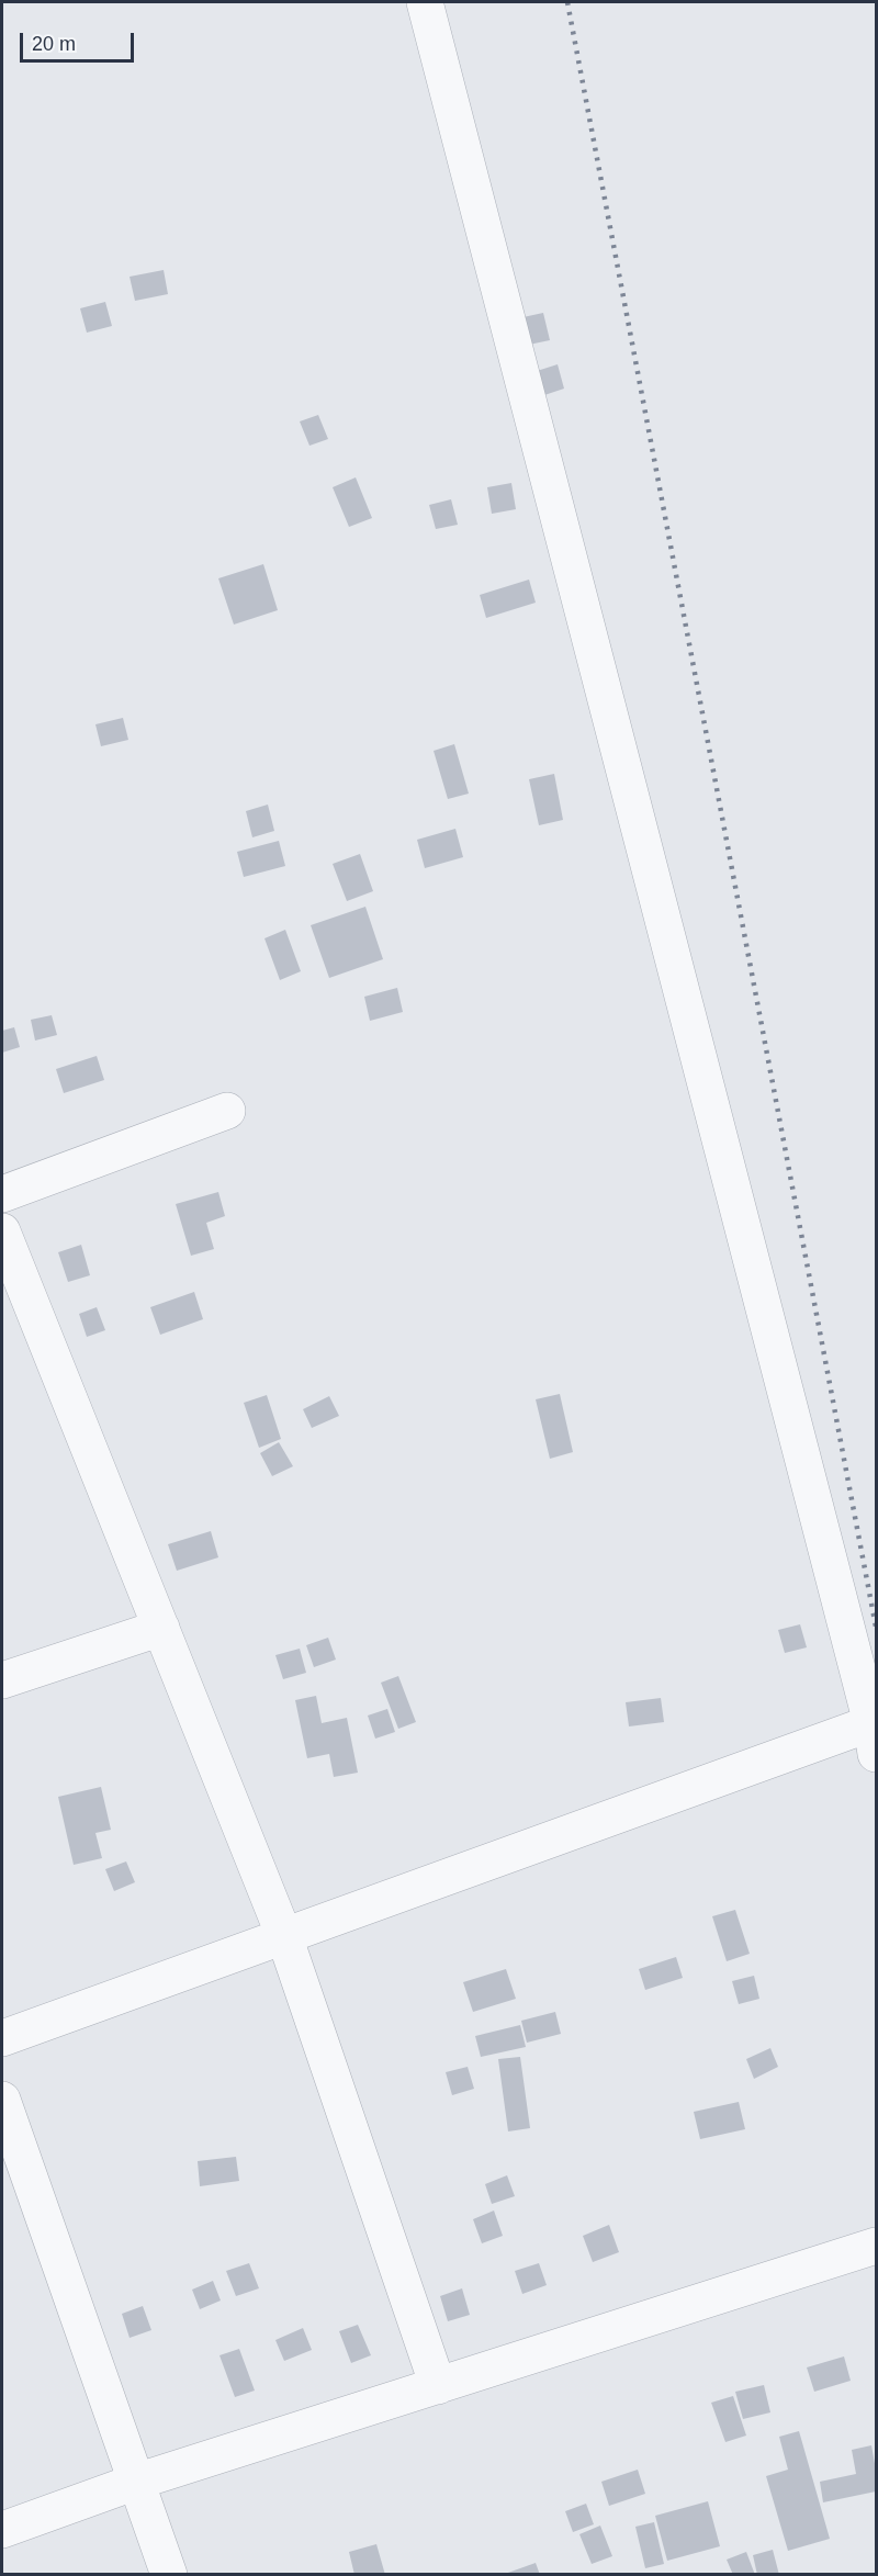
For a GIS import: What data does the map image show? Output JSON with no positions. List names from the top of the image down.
{
  "scale_bar": "20 m"
}
